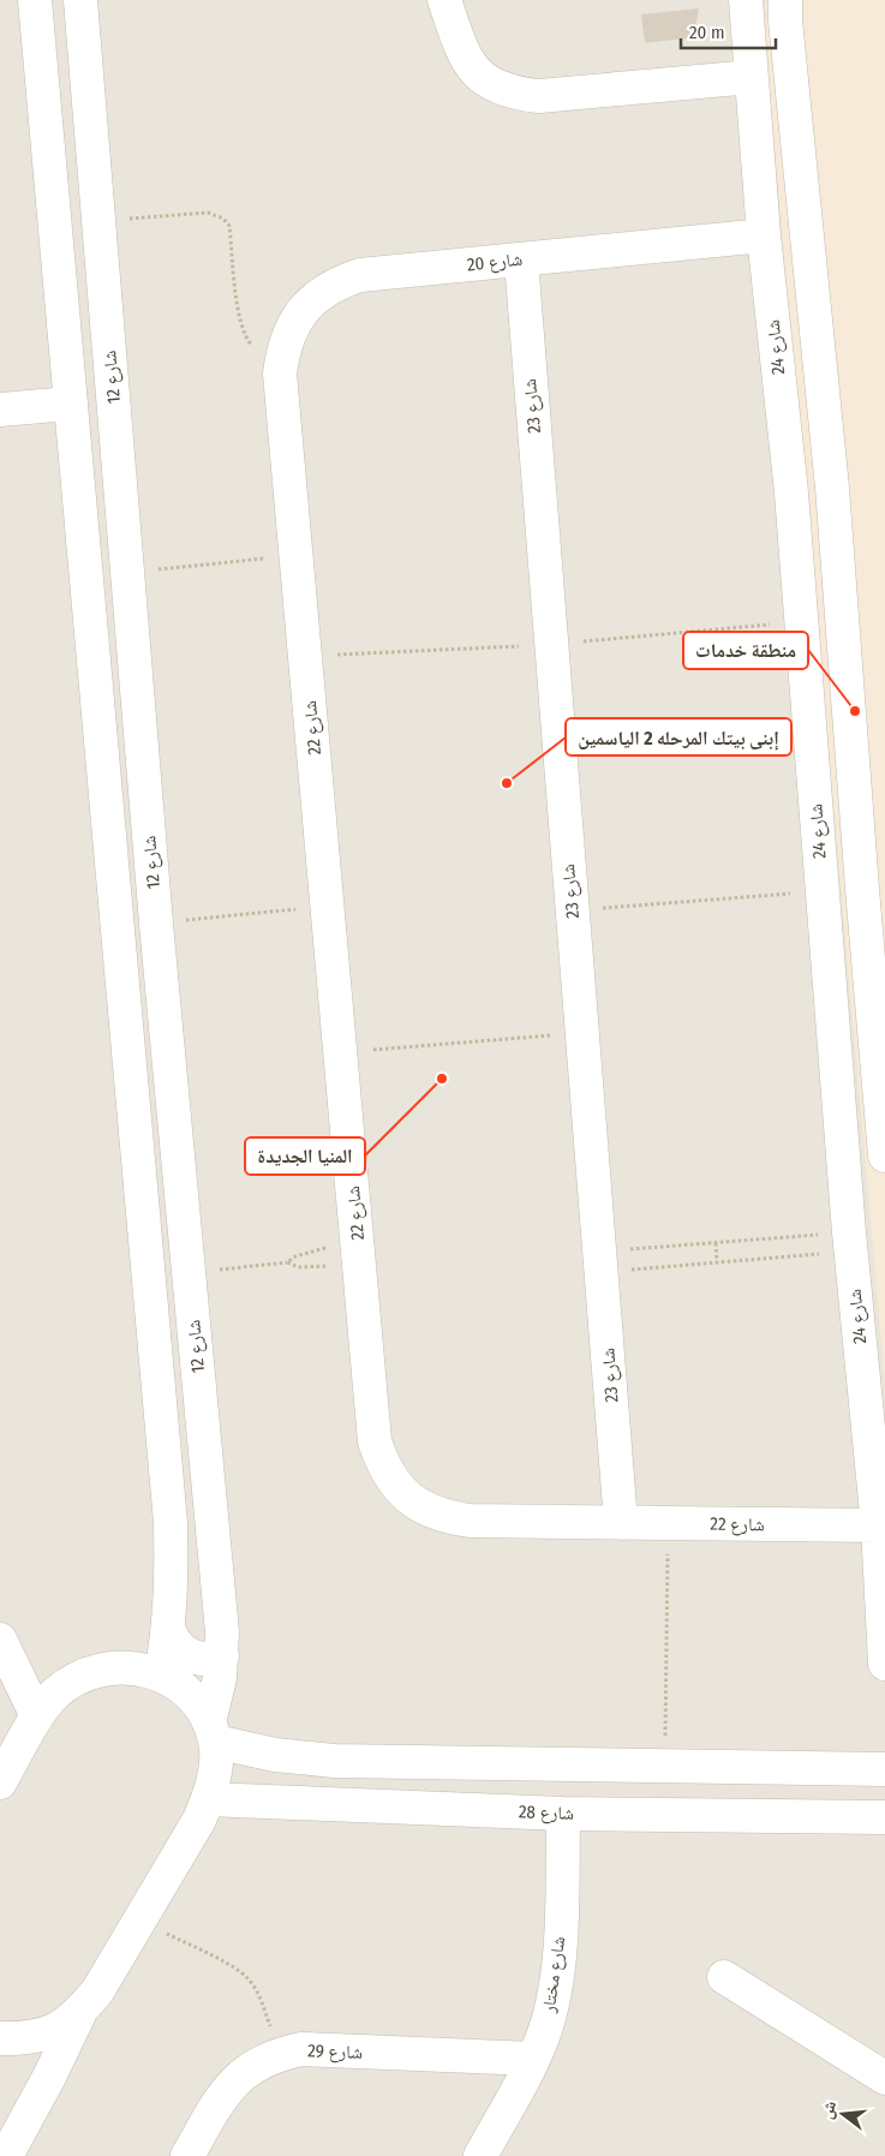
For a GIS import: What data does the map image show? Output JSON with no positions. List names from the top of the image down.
{
  "streets": {
    "street": [
      "شارع 20",
      "شارع 24",
      "شارع 12",
      "شارع 23",
      "شارع 22",
      "شارع 28",
      "شارع مختار",
      "شارع 29"
    ]
  },
  "crossings": [
    ["شارع 20", "شارع 24"],
    ["شارع 20", "شارع 23"],
    ["شارع 20", "شارع 22"],
    ["شارع 24", "شارع 22"],
    ["شارع 12", "شارع 28"],
    ["شارع 23", "شارع 22"],
    ["شارع 28", "شارع مختار"],
    ["شارع مختار", "شارع 29"]
  ],
  "places": ["منطقة خدمات", "إبنى بيتك المرحله 2 الياسمين", "المنيا الجديدة"],
  "scale_bar": "20 m",
  "north": "left"
}
